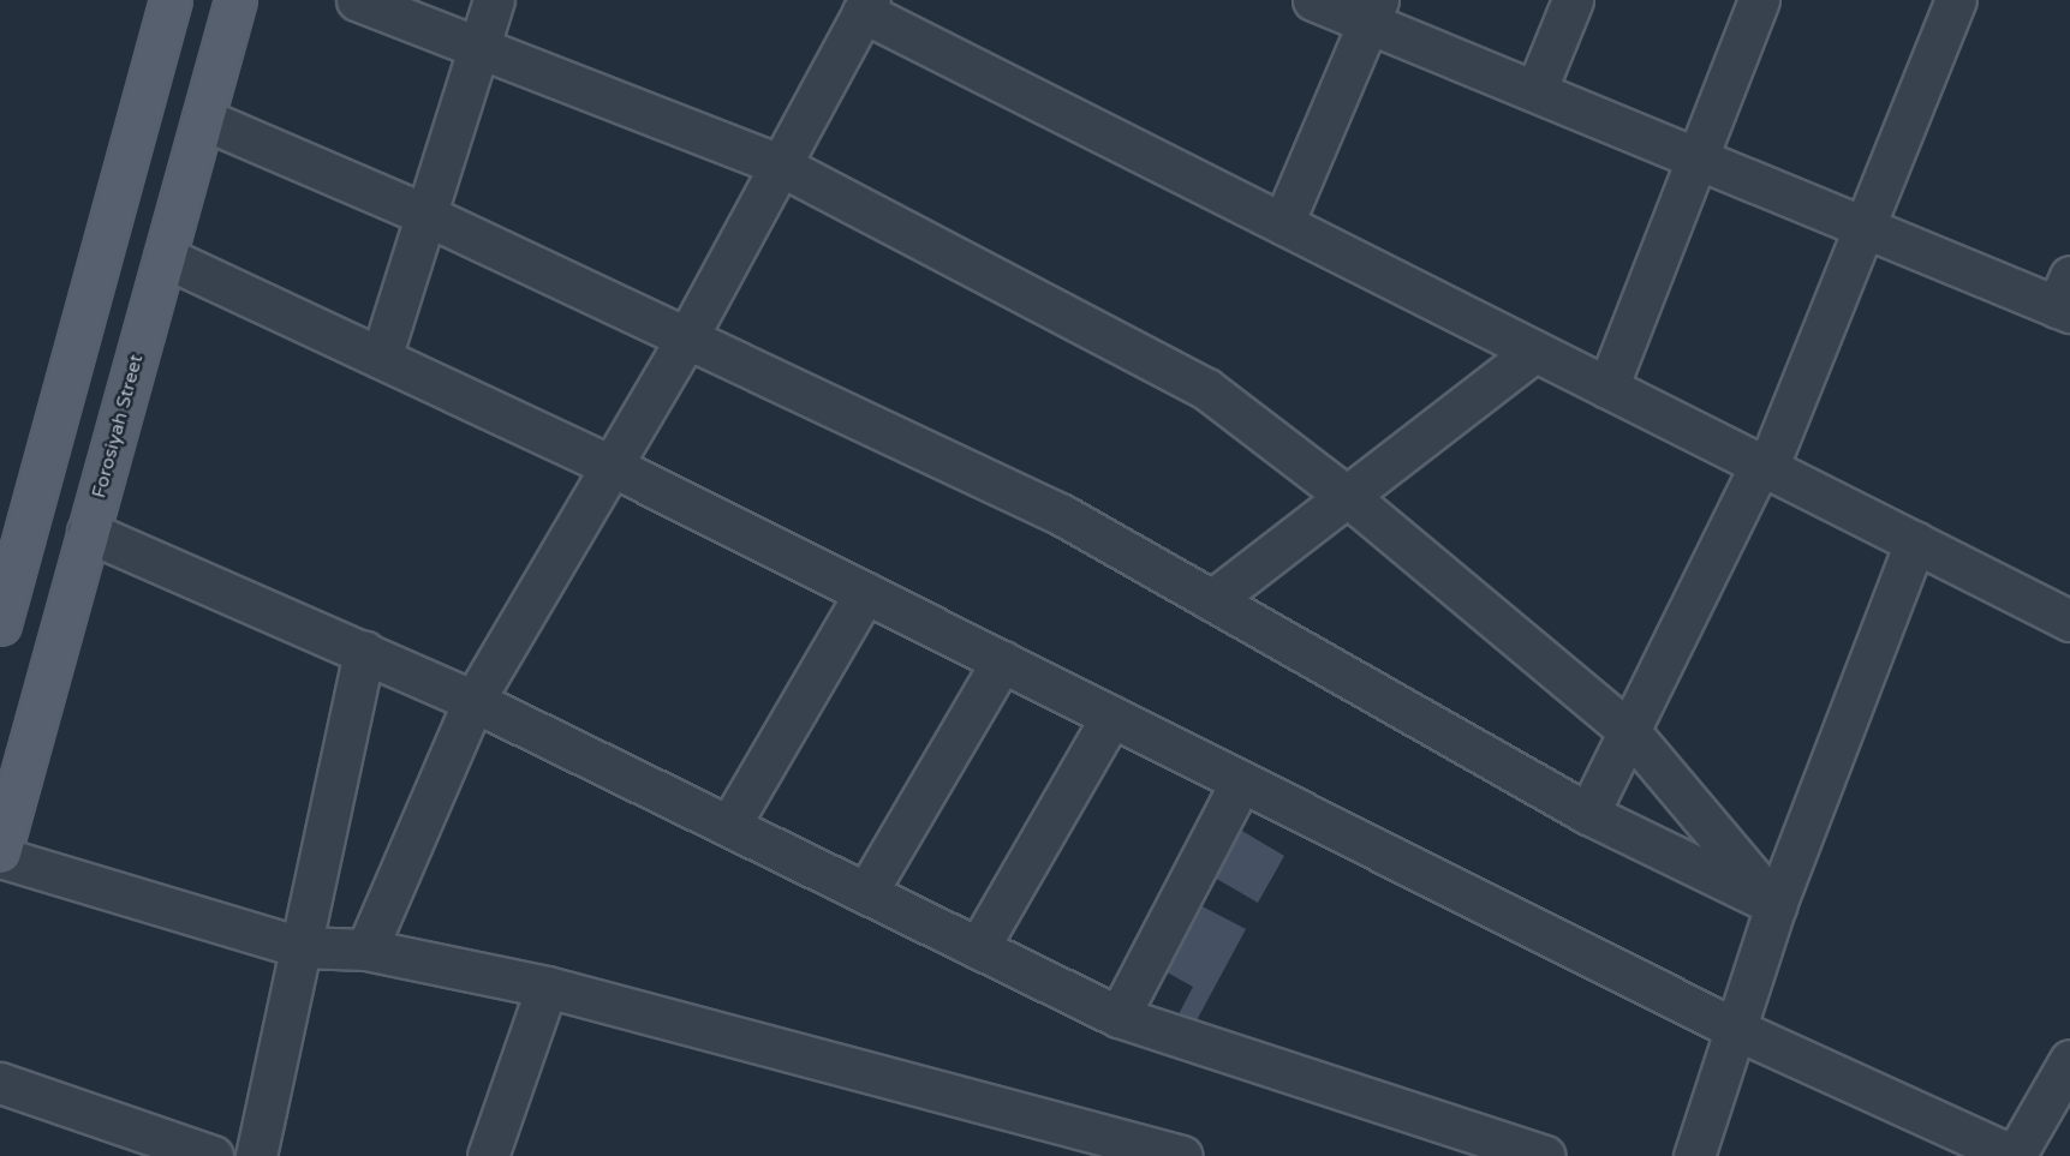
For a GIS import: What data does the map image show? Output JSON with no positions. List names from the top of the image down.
{
  "streets": {
    "main road": ["Forosiyah Street"]
  }
}
